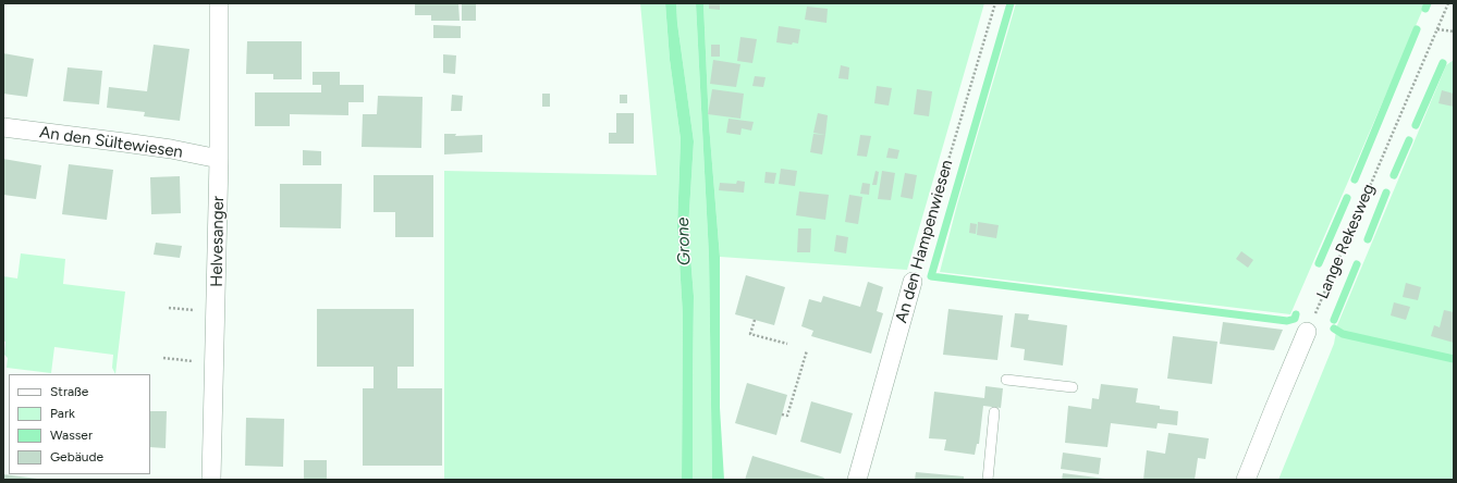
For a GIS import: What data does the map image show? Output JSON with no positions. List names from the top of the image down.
{
  "streets": {
    "street": ["An den Sültewiesen", "Helvesanger", "An den Hampenwiesen"],
    "path": ["Lange Rekesweg"]
  },
  "crossings": [
    ["An den Sültewiesen", "Helvesanger"]
  ],
  "water": ["Grone"],
  "legend": [
    "Straße",
    "Park",
    "Wasser",
    "Gebäude"
  ]
}
